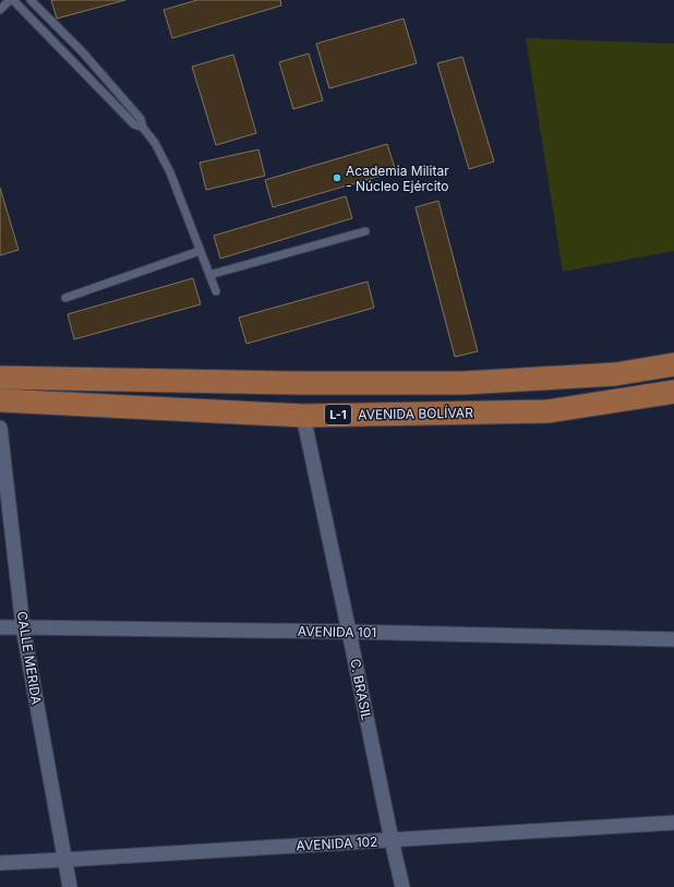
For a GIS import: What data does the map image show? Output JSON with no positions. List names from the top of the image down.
{
  "streets": {
    "main road": ["AVENIDA BOLÍVAR", "L-1"],
    "street": [
      "AVENIDA 101",
      "CALLE MERIDA",
      "C. BRASIL",
      "AVENIDA 102"
    ]
  },
  "crossings": [
    ["AVENIDA BOLÍVAR", "C. BRASIL"],
    ["AVENIDA 101", "CALLE MERIDA"],
    ["AVENIDA 101", "C. BRASIL"],
    ["CALLE MERIDA", "AVENIDA 102"],
    ["C. BRASIL", "AVENIDA 102"]
  ],
  "places": ["Academia Militar - Núcleo Ejército"]
}
